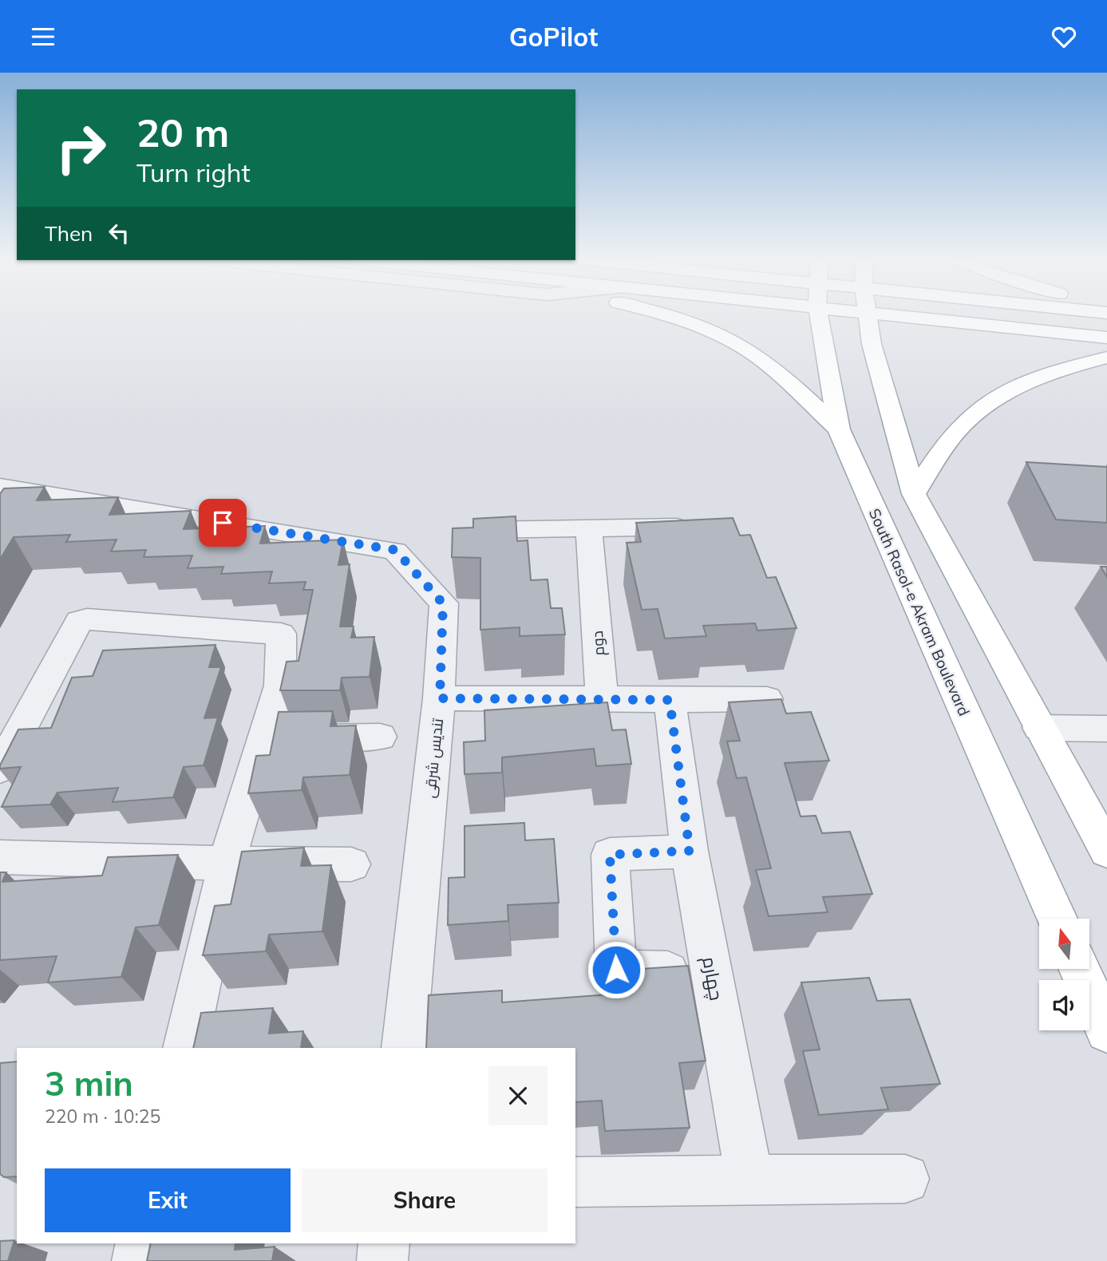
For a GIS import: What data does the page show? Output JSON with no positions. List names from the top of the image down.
{
  "streets": {
    "main road": ["South Rasol-e Akram Boulevard"],
    "street": ["دوم", "تندیس شرقی", "چهارم"]
  },
  "north": "top",
  "page": {
    "header": "GoPilot",
    "turn": ["20 m", "Turn right"],
    "then": "Then",
    "heading": ["3 min", "220 m · 10:25"],
    "buttons": ["Exit", "Share"]
  }
}
